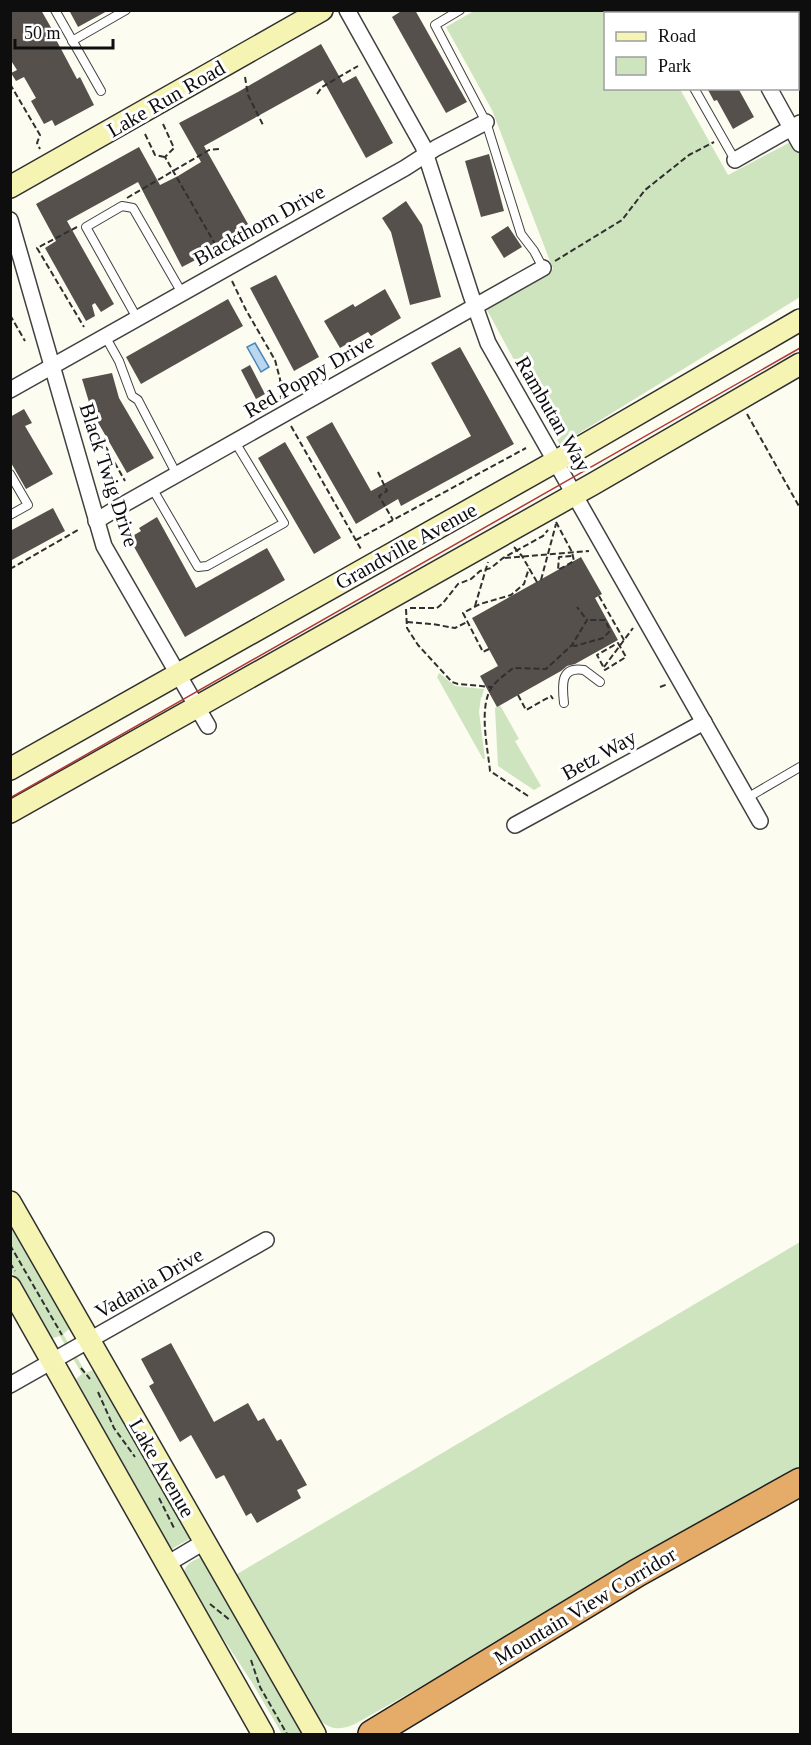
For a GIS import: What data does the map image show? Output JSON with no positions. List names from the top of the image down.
{
  "streets": {
    "highway": ["Mountain View Corridor"],
    "street": [
      "Lake Run Road",
      "Blackthorn Drive",
      "Red Poppy Drive",
      "Rambutan Way",
      "Black Twig Drive",
      "Grandville Avenue",
      "Betz Way",
      "Vadania Drive",
      "Lake Avenue"
    ]
  },
  "crossings": [
    ["Blackthorn Drive", "Rambutan Way"],
    ["Blackthorn Drive", "Black Twig Drive"],
    ["Red Poppy Drive", "Rambutan Way"],
    ["Red Poppy Drive", "Black Twig Drive"],
    ["Rambutan Way", "Grandville Avenue"],
    ["Rambutan Way", "Betz Way"],
    ["Black Twig Drive", "Grandville Avenue"],
    ["Vadania Drive", "Lake Avenue"]
  ],
  "legend": ["Road", "Park"],
  "scale_bar": "50 m"
}
